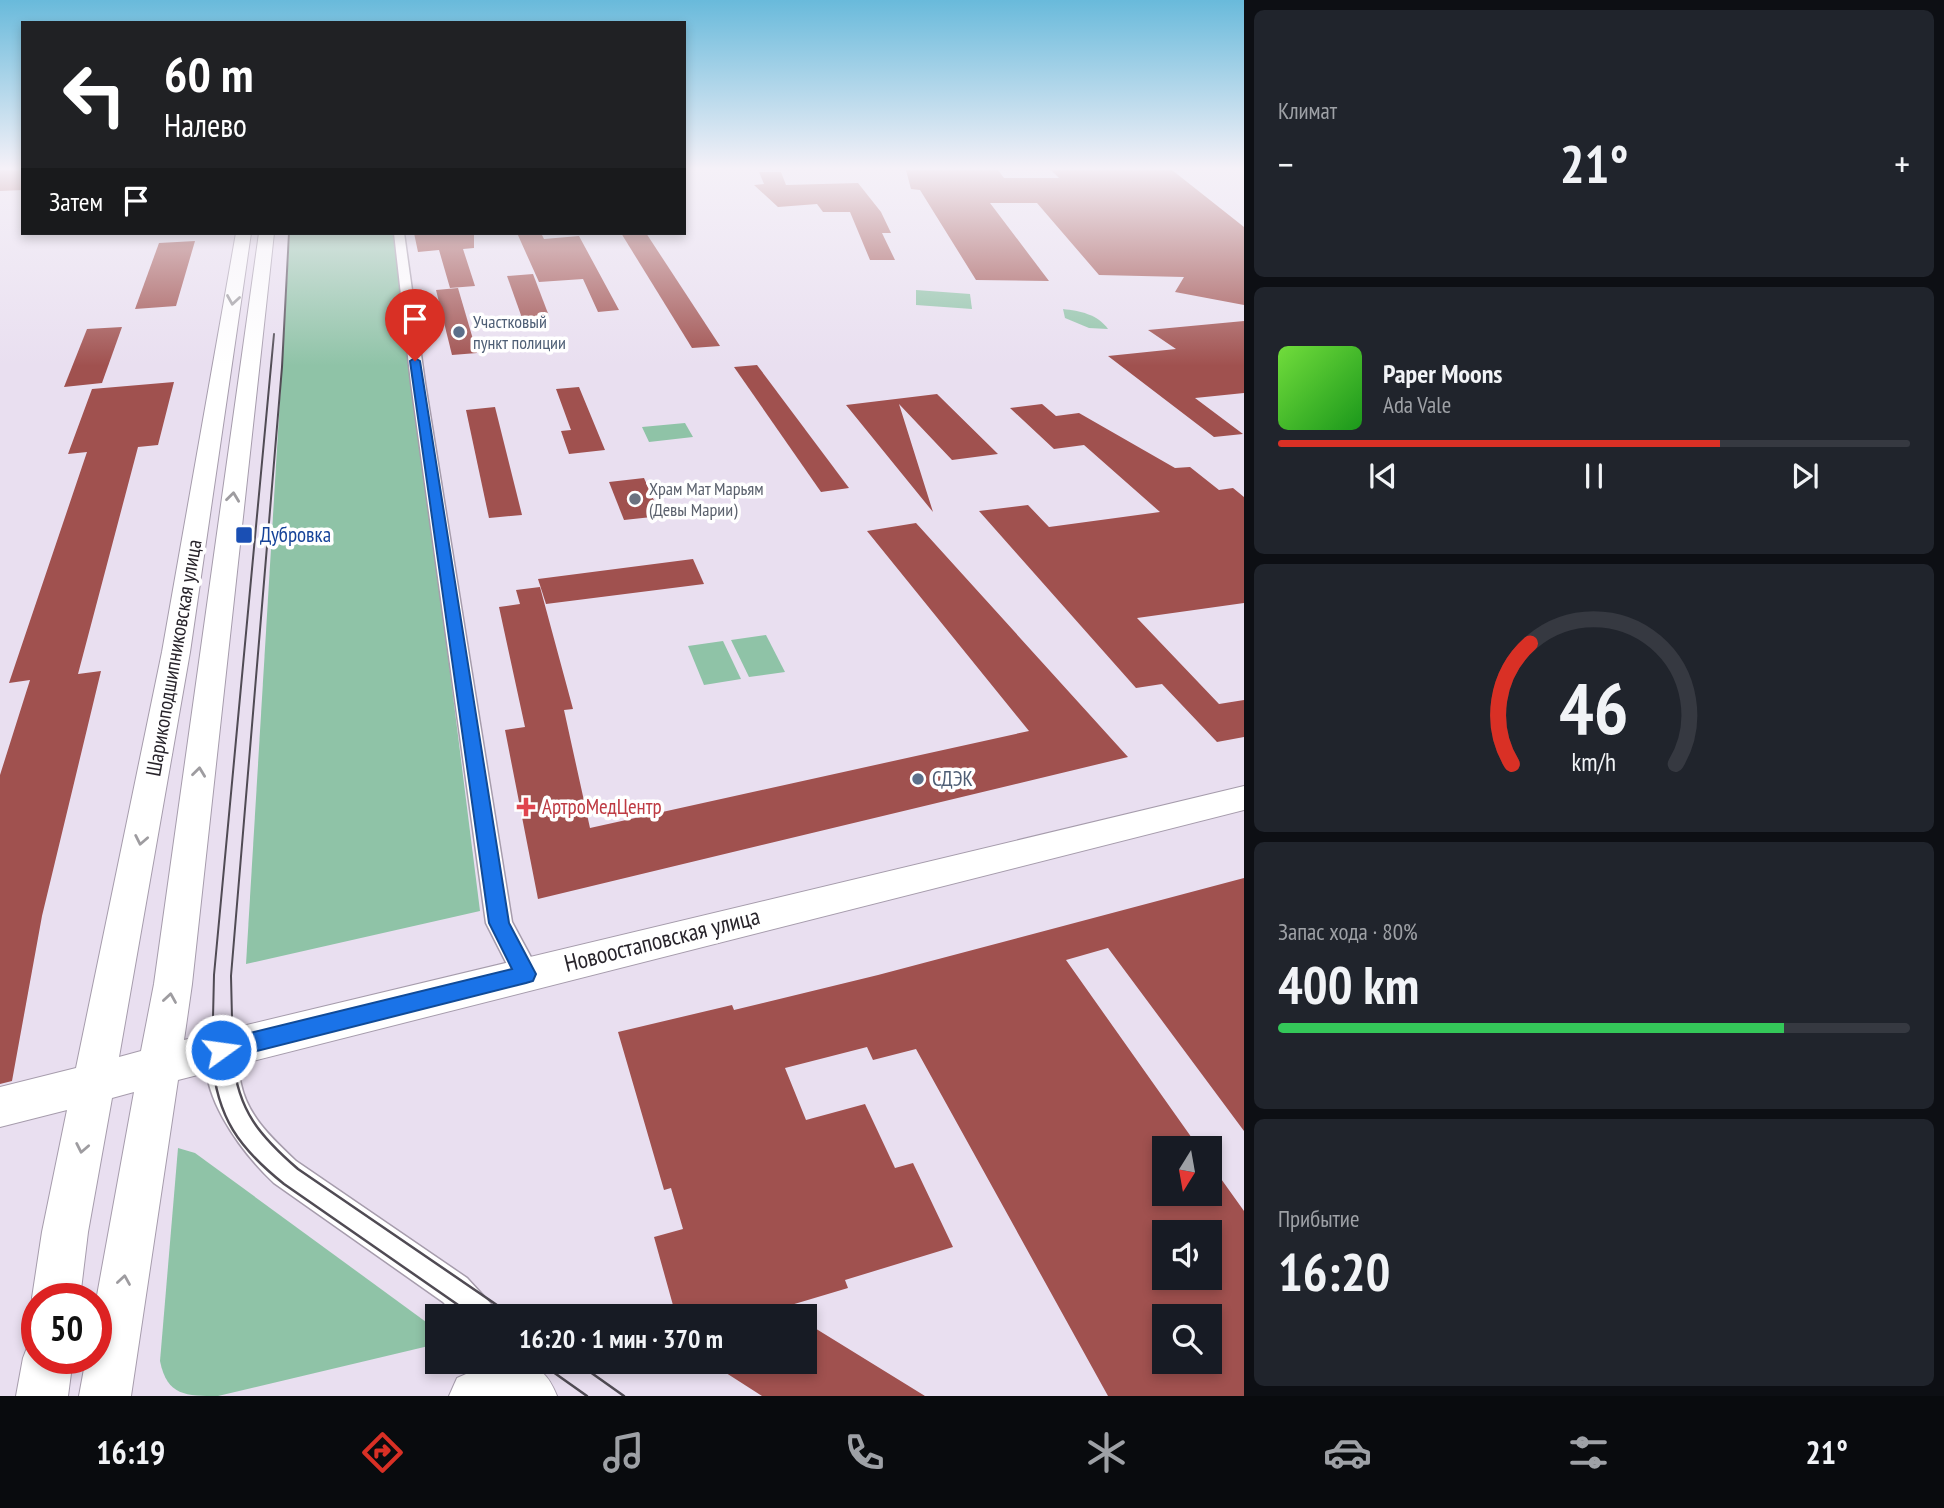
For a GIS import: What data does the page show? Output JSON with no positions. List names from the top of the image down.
{
  "streets": {
    "main road": ["Шарикоподшипниковская улица", "Новоостаповская улица"]
  },
  "crossings": [
    ["Шарикоподшипниковская улица", "Новоостаповская улица"]
  ],
  "places": {
    "other": ["Участковый пункт полиции", "Храм Мат Марьям (Девы Марии)", "СДЭК"],
    "transit": ["Дубровка"],
    "health": ["АртроМедЦентр"]
  },
  "north": "bottom",
  "page": {
    "tile": [
      "Климат",
      ["Запас хода · 80%", "400 km"],
      ["Прибытие", "16:20"]
    ],
    "turn": ["60 m", "Налево"],
    "heat": ["−", "21°", "+"],
    "then": "Затем",
    "song": ["Paper Moons", "Ada Vale"],
    "limit": "50",
    "trip": "16:20 · 1 мин · 370 m",
    "tabs": ["16:19", "21°"],
    "gauge": ["46", "km/h"]
  }
}
